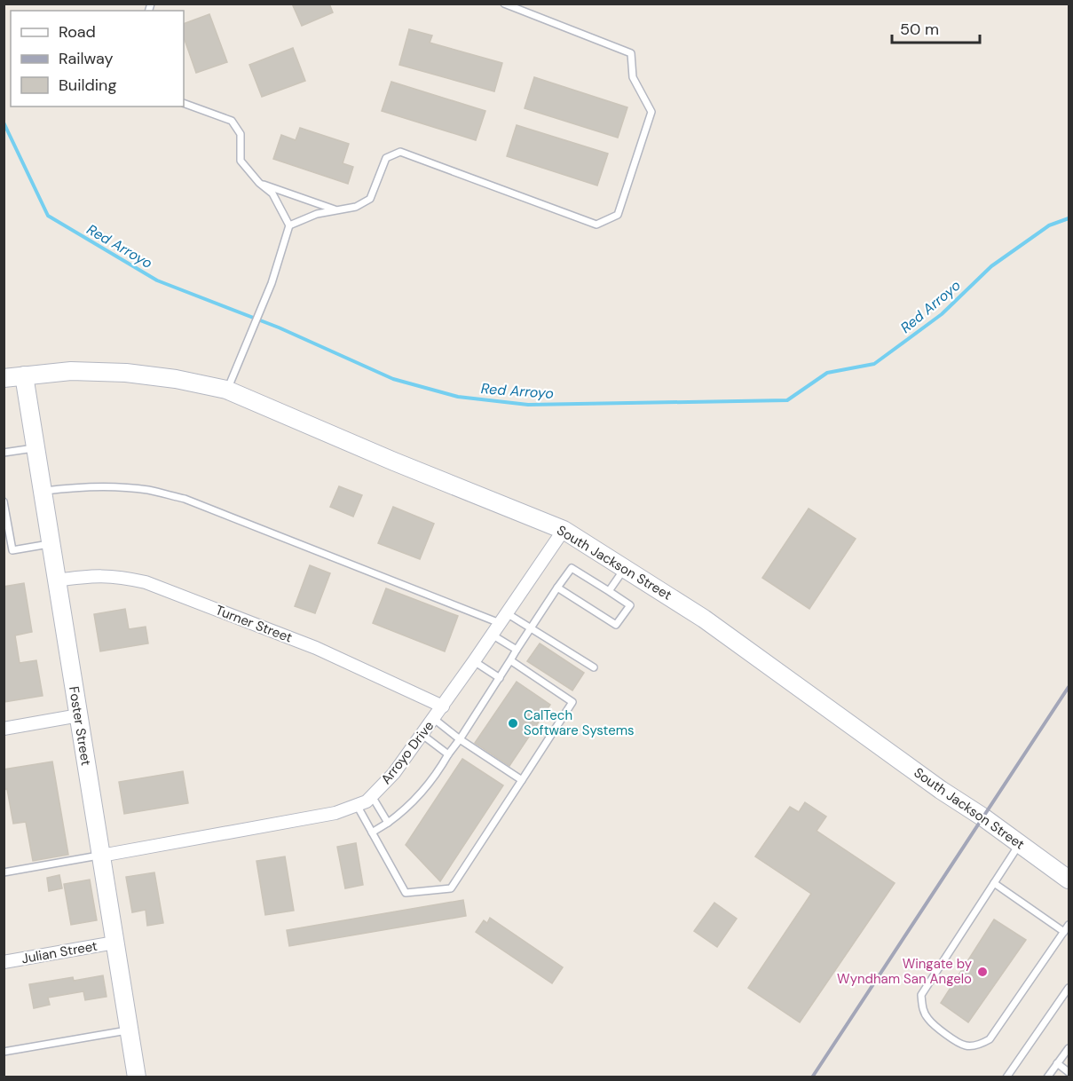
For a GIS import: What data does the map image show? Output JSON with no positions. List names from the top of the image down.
{
  "streets": {
    "main road": ["South Jackson Street", "Foster Street"],
    "street": ["Turner Street", "Arroyo Drive", "Julian Street"]
  },
  "crossings": [
    ["South Jackson Street", "Foster Street"],
    ["South Jackson Street", "Arroyo Drive"],
    ["Turner Street", "Foster Street"],
    ["Turner Street", "Arroyo Drive"],
    ["Foster Street", "Arroyo Drive"],
    ["Foster Street", "Julian Street"]
  ],
  "water": ["Red Arroyo"],
  "places": ["CalTech Software Systems", "Wingate by Wyndham San Angelo"],
  "legend": ["Road", "Railway", "Building"],
  "scale_bar": "50 m"
}
